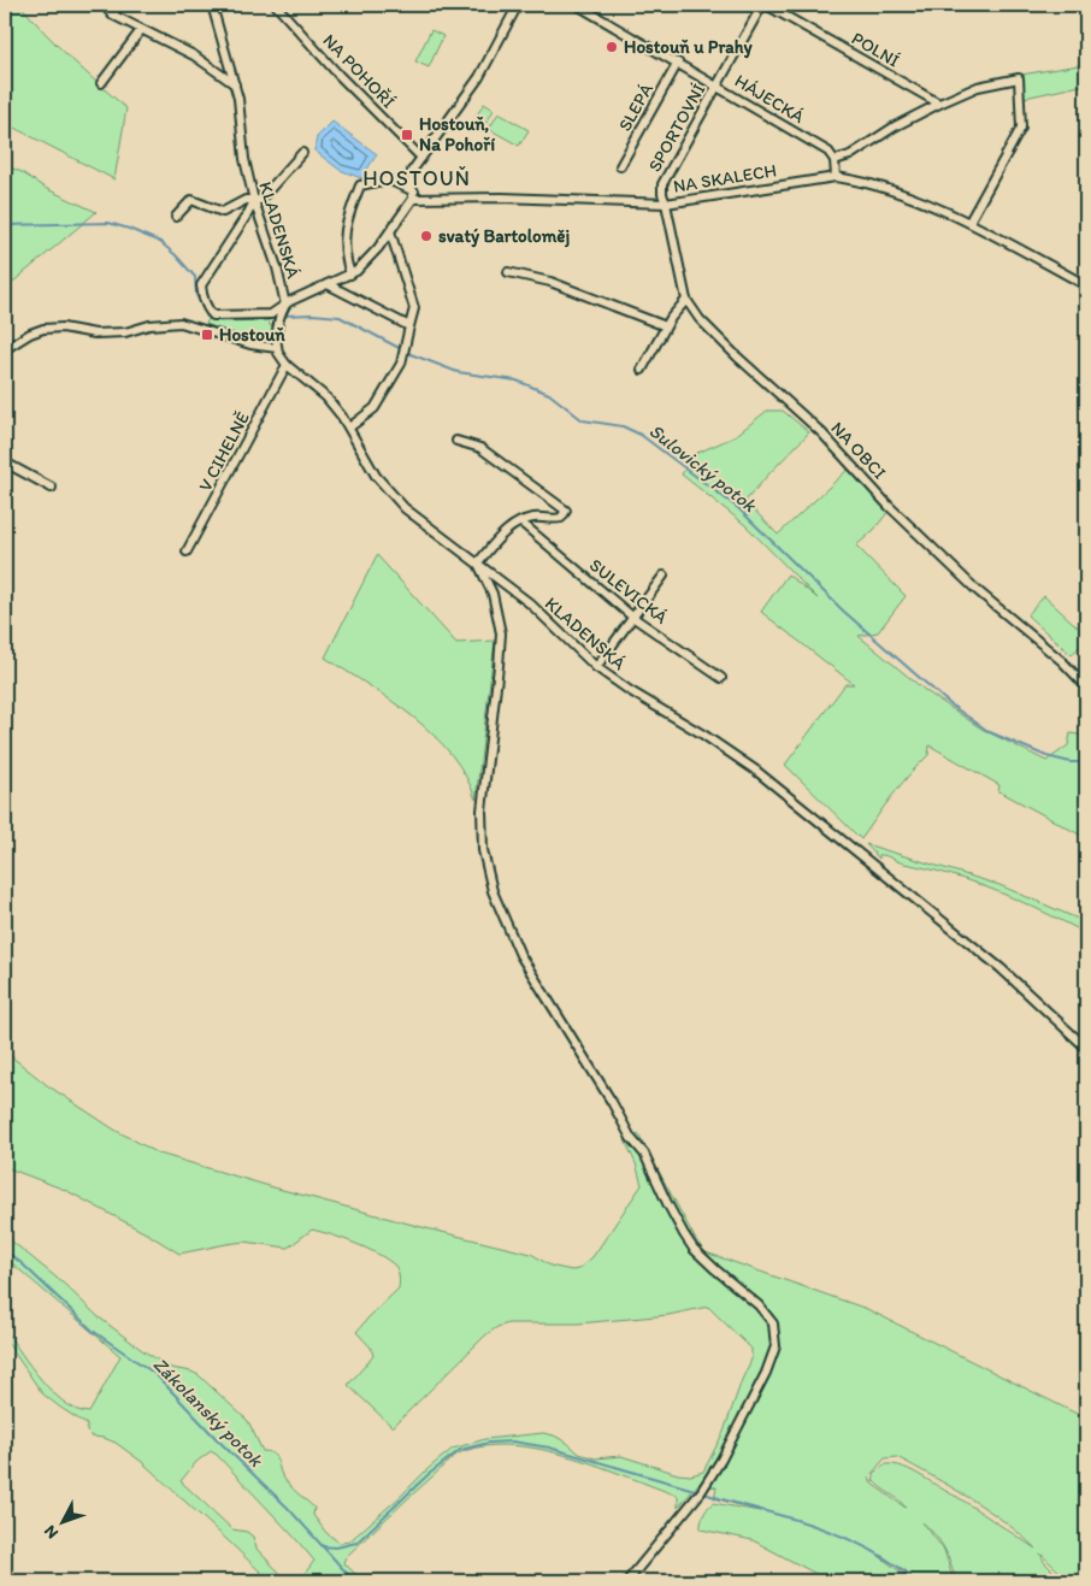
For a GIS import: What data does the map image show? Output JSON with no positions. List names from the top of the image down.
{
  "streets": {
    "street": [
      "POLNÍ",
      "NA POHOŘÍ",
      "HÁJECKÁ",
      "SLEPÁ",
      "SPORTOVNÍ",
      "NA SKALECH",
      "KLADENSKÁ",
      "NA OBCI",
      "V CIHELNĚ",
      "SULEVICKÁ"
    ]
  },
  "crossings": [
    ["POLNÍ", "SPORTOVNÍ"],
    ["HÁJECKÁ", "SLEPÁ"],
    ["HÁJECKÁ", "SPORTOVNÍ"],
    ["SPORTOVNÍ", "NA SKALECH"],
    ["SPORTOVNÍ", "NA OBCI"],
    ["NA SKALECH", "NA OBCI"],
    ["KLADENSKÁ", "V CIHELNĚ"]
  ],
  "districts": ["HOSTOUŇ"],
  "water": ["Sulovický potok", "Zákolanský potok"],
  "places": {
    "other": ["Hostouň u Prahy", "svatý Bartoloměj"],
    "transit": ["Hostouň, Na Pohoří", "Hostouň"]
  },
  "north": "bottom left"
}
